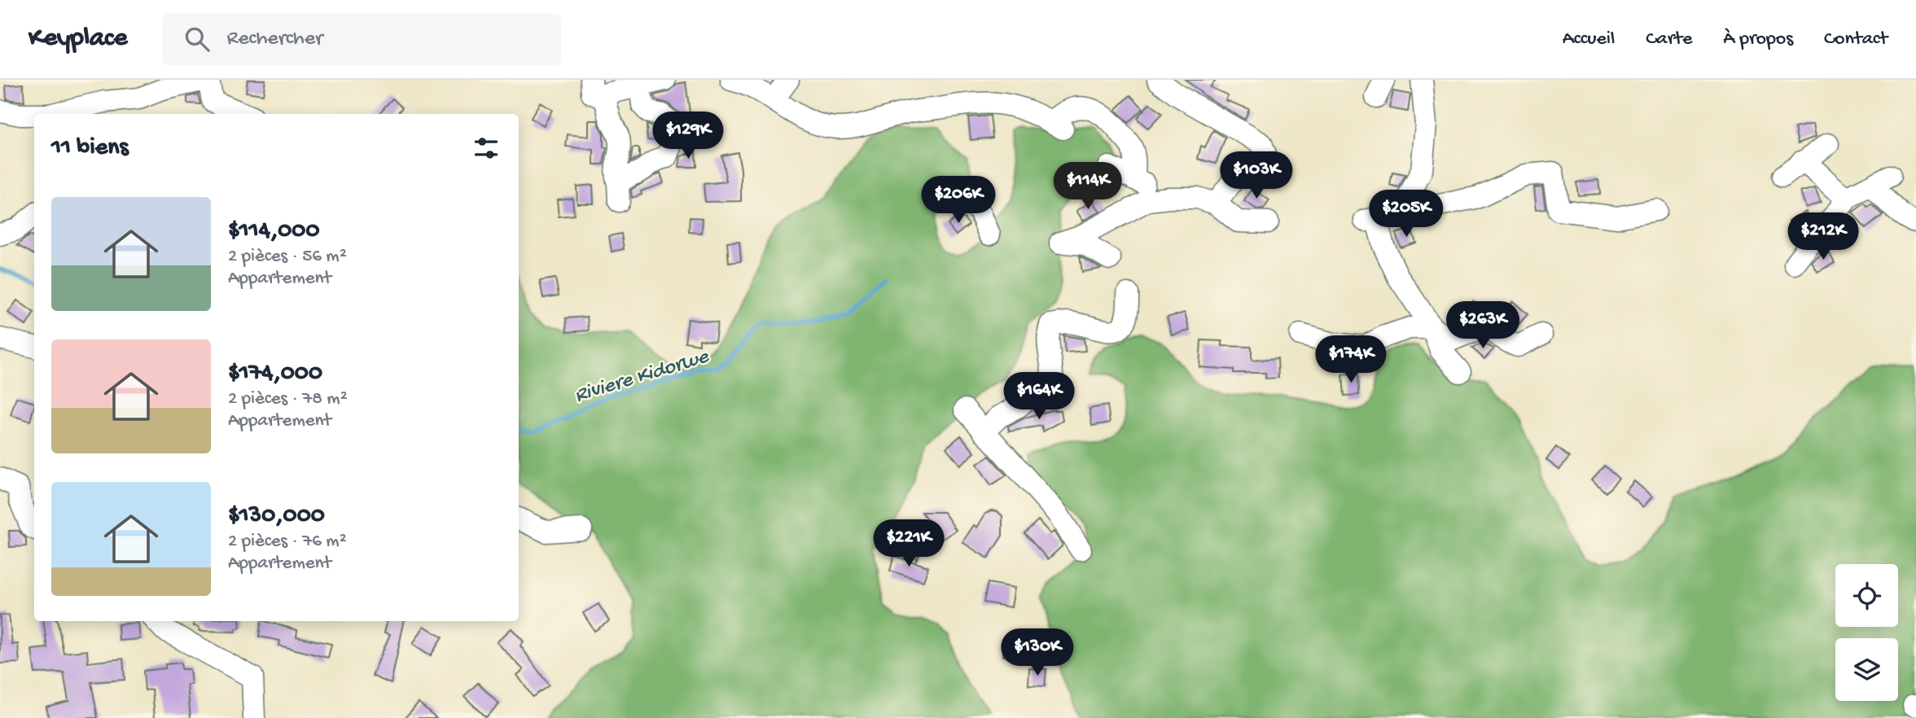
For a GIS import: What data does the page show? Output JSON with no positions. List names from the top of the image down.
{
  "water": ["Riviere Kidorwe"],
  "page": {
    "header": "Keyplace",
    "search": "Rechercher",
    "nav": [
      "Accueil",
      "Carte",
      "À propos",
      "Contact"
    ],
    "price": [
      "$129K",
      "$103K",
      "$114K",
      "$206K",
      "$205K",
      "$212K",
      "$263K",
      "$174K",
      "$164K",
      "$221K",
      "$130K"
    ],
    "heading": "11 biens",
    "list": [
      {
        "name": "$114,000",
        "note": "2 pièces · 56 m² · Appartement"
      },
      {
        "name": "$174,000",
        "note": "2 pièces · 78 m² · Appartement"
      },
      {
        "name": "$130,000",
        "note": "2 pièces · 76 m² · Appartement"
      }
    ]
  }
}
